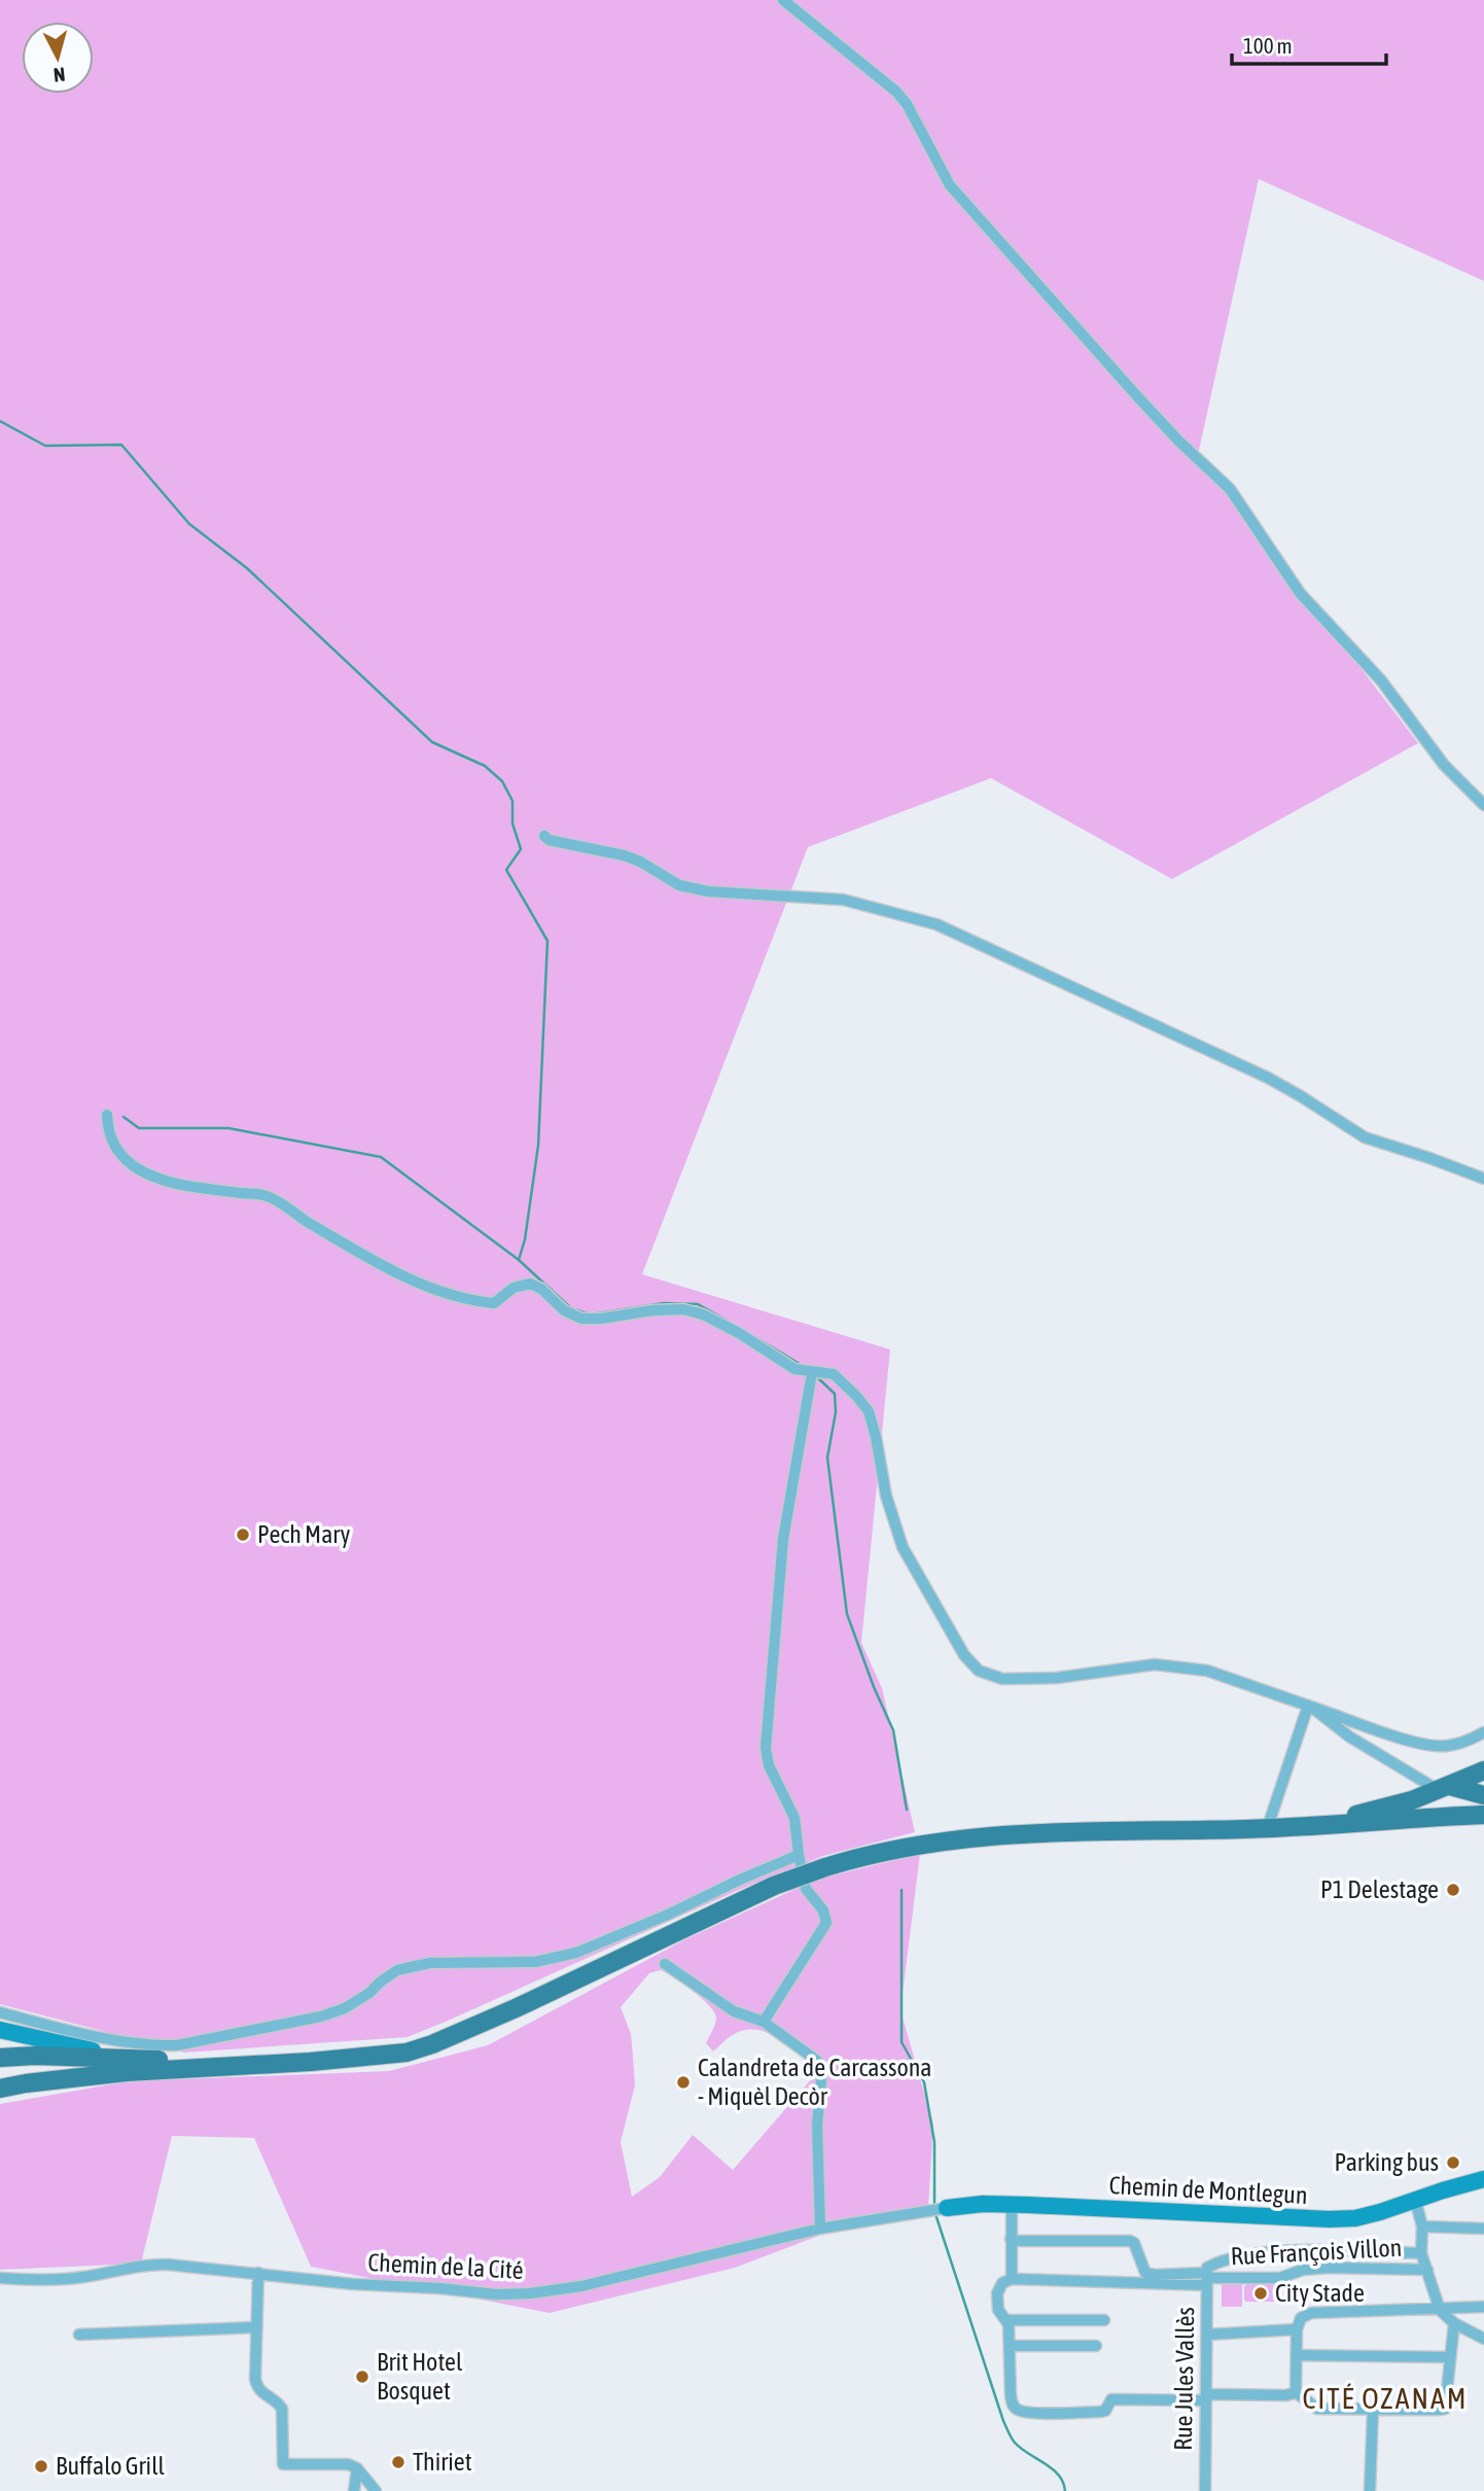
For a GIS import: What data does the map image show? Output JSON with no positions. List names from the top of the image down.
{
  "streets": {
    "street": [
      "Chemin de Montlegun",
      "Rue François Villon",
      "Chemin de la Cité",
      "Rue Jules Vallès"
    ]
  },
  "crossings": [
    ["Chemin de Montlegun", "Chemin de la Cité"],
    ["Rue François Villon", "Rue Jules Vallès"]
  ],
  "districts": ["CITÉ OZANAM"],
  "places": [
    "Pech Mary",
    "P1 Delestage",
    "Calandreta de Carcassona - Miquèl Decòr",
    "Parking bus",
    "City Stade",
    "Brit Hotel Bosquet",
    "Thiriet",
    "Buffalo Grill"
  ],
  "scale_bar": "100 m",
  "north": "bottom"
}
